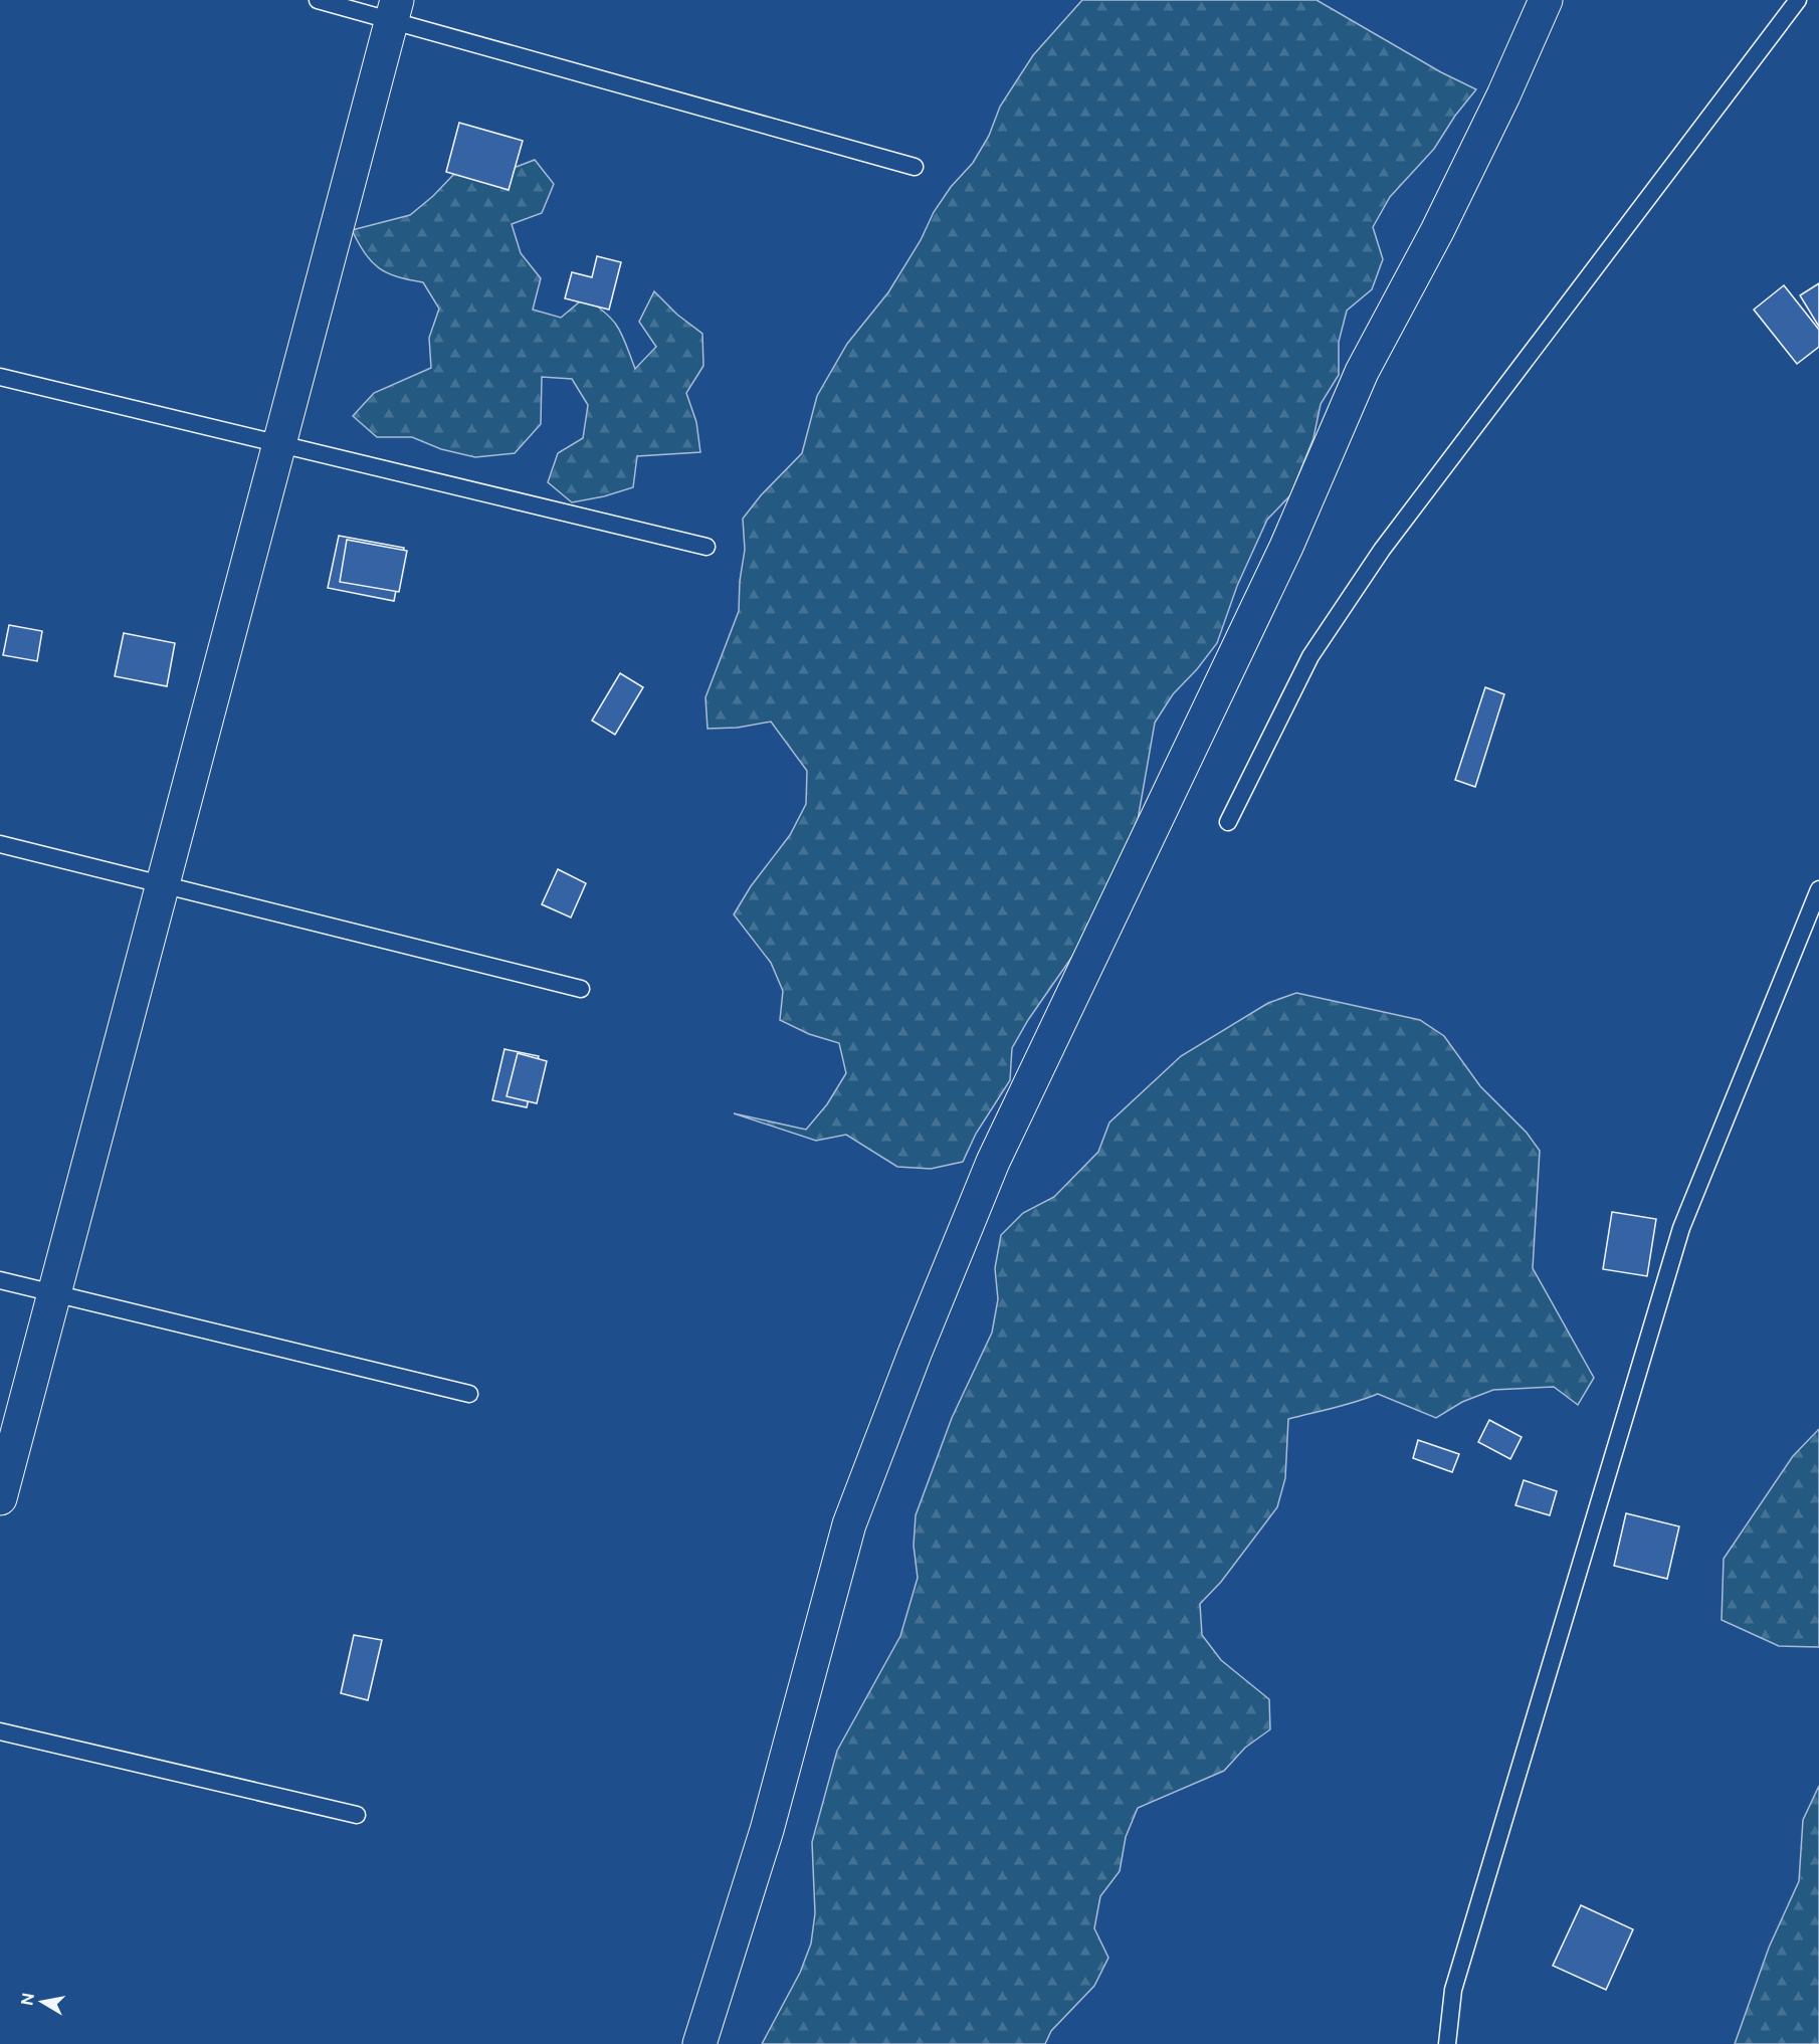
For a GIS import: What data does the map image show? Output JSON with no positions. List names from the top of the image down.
{
  "north": "left"
}
